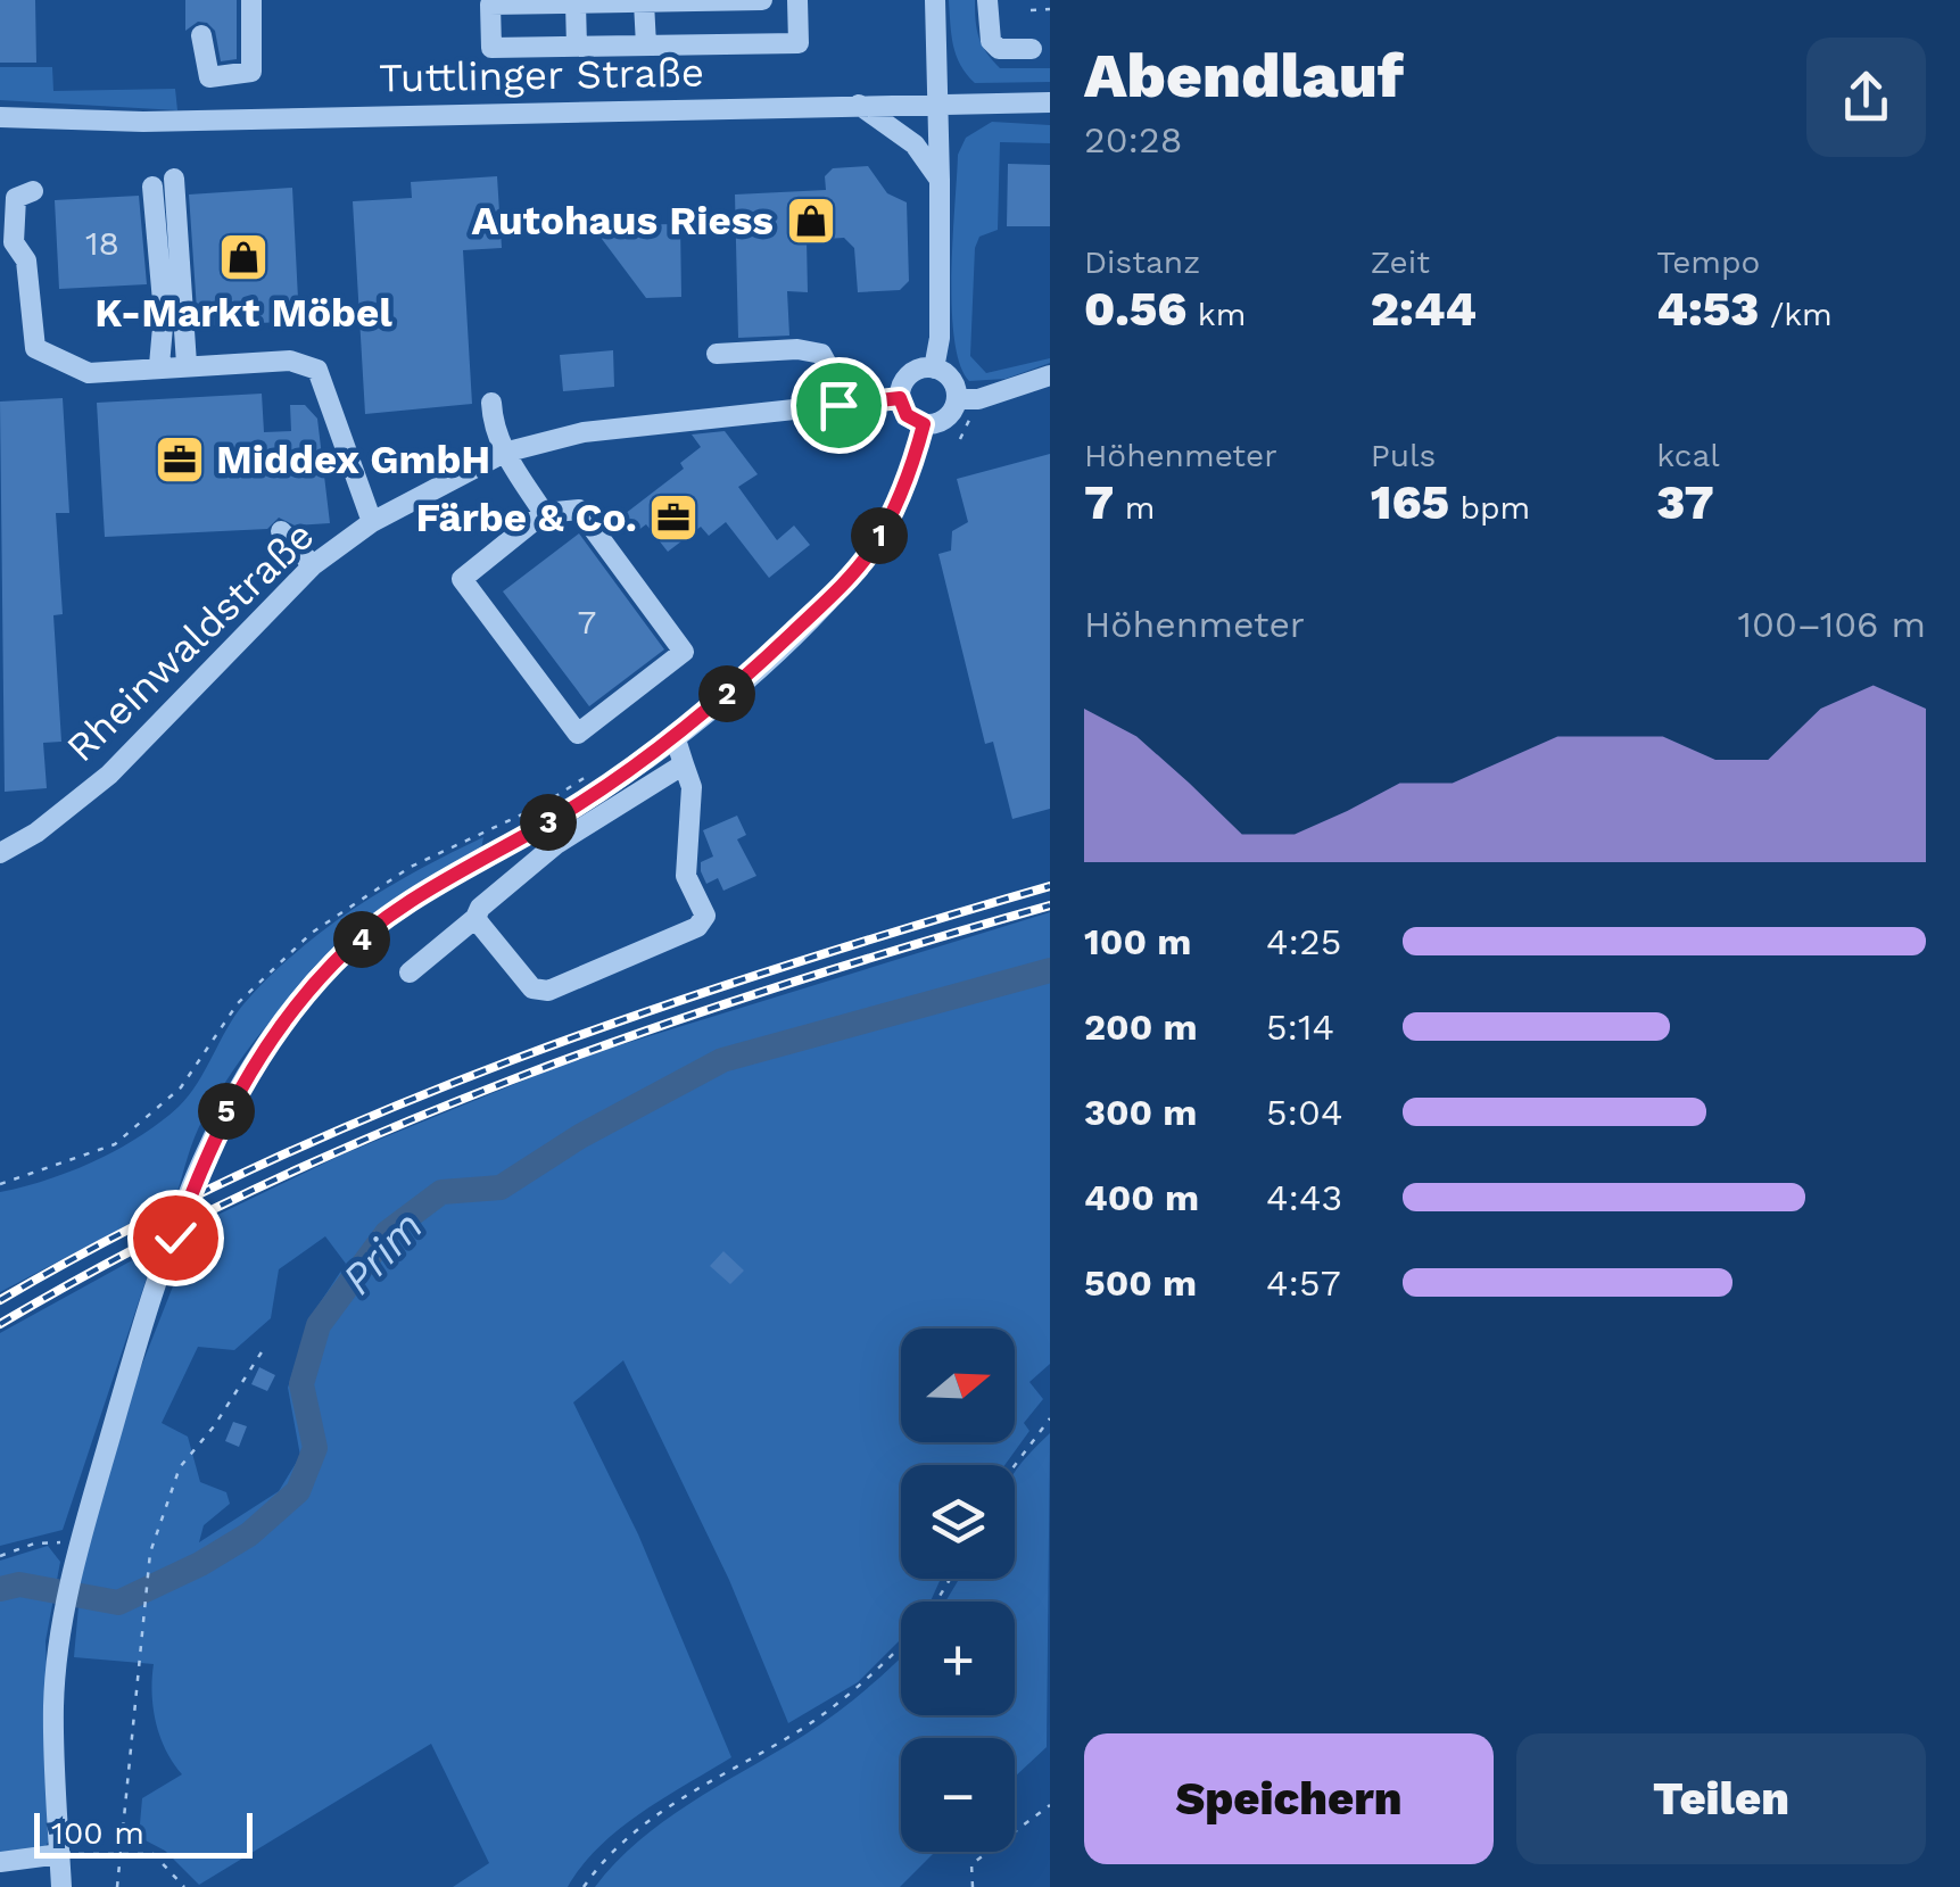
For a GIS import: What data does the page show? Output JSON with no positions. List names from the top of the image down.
{
  "streets": {
    "street": ["Tuttlinger Straße", "Rheinwaldstraße"]
  },
  "water": ["Prim"],
  "places": {
    "shop": ["Autohaus Riess", "K-Markt Möbel"],
    "office": ["Middex GmbH", "Färbe & Co."]
  },
  "house_numbers": ["18", "7"],
  "scale_bar": "100 m",
  "north": "right",
  "page": {
    "heading": ["Abendlauf", "20:28"],
    "stats": [
      ["Distanz", "0.56 km"],
      ["Zeit", "2:44"],
      ["Tempo", "4:53 /km"],
      ["Höhenmeter", "7 m"],
      ["Puls", "165 bpm"],
      ["kcal", "37"]
    ],
    "pins": [
      "1",
      "2",
      "3",
      "4",
      "5"
    ],
    "chart": ["Höhenmeter", "100–106 m"],
    "list": [
      {
        "name": "100 m",
        "note": "4:25"
      },
      {
        "name": "200 m",
        "note": "5:14"
      },
      {
        "name": "300 m",
        "note": "5:04"
      },
      {
        "name": "400 m",
        "note": "4:43"
      },
      {
        "name": "500 m",
        "note": "4:57"
      }
    ],
    "map_buttons": ["+", "−"],
    "buttons": ["Speichern", "Teilen"],
    "scale": "100 m"
  }
}
